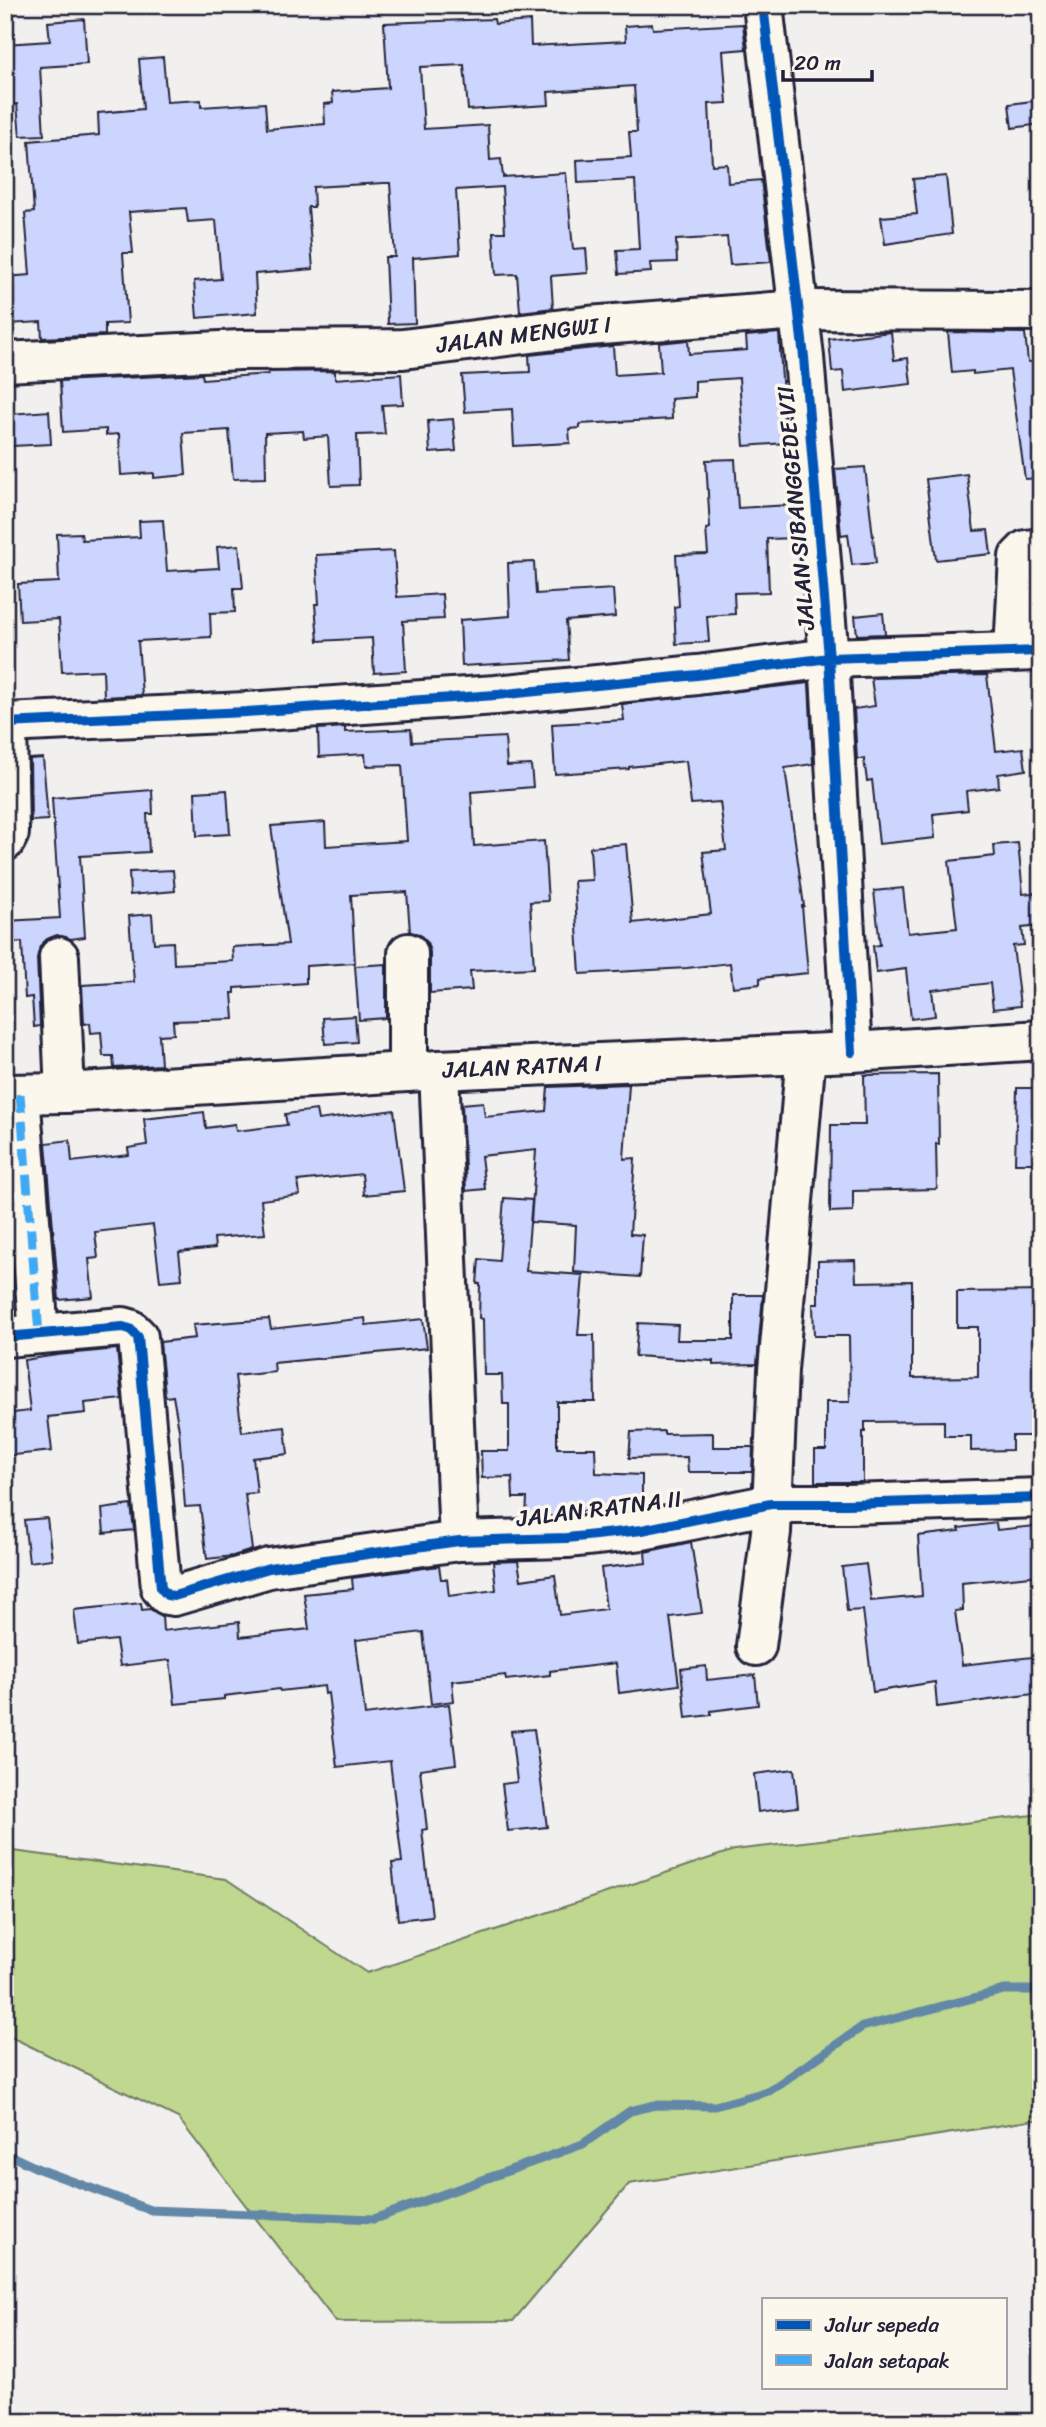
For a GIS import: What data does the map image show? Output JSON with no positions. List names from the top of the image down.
{
  "streets": {
    "street": [
      "JALAN MENGWI I",
      "JALAN SIBANGGEDE VII",
      "JALAN RATNA I",
      "JALAN RATNA II"
    ]
  },
  "crossings": [
    ["JALAN MENGWI I", "JALAN SIBANGGEDE VII"],
    ["JALAN SIBANGGEDE VII", "JALAN RATNA I"]
  ],
  "legend": ["Jalur sepeda", "Jalan setapak"],
  "scale_bar": "20 m"
}
